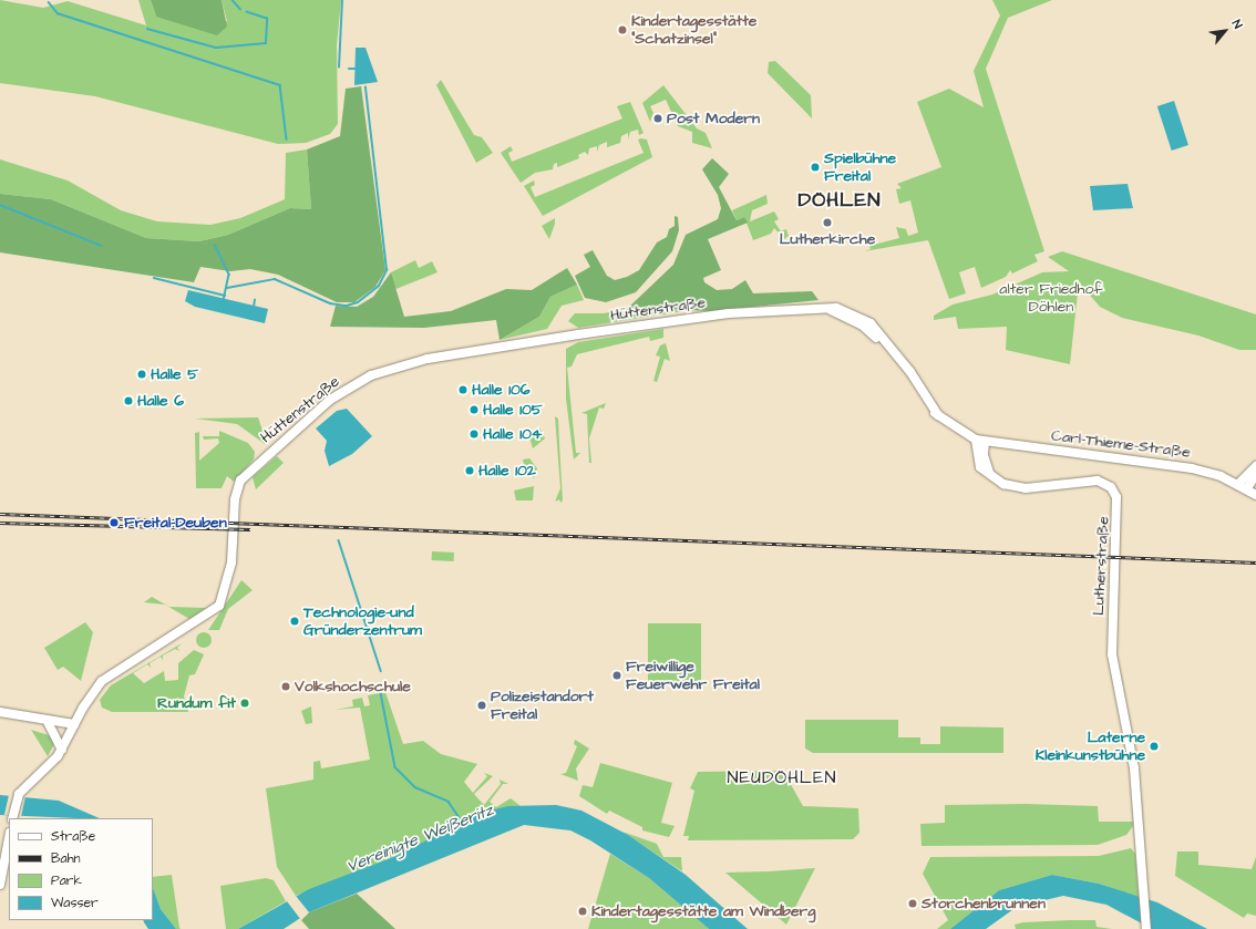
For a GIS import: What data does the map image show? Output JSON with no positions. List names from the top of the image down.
{
  "streets": {
    "main road": ["Hüttenstraße", "Carl-Thieme-Straße", "Lutherstraße"]
  },
  "crossings": [
    ["Hüttenstraße", "Carl-Thieme-Straße"],
    ["Hüttenstraße", "Lutherstraße"],
    ["Carl-Thieme-Straße", "Lutherstraße"]
  ],
  "districts": ["DÖHLEN", "NEUDÖHLEN"],
  "water": ["Vereinigte Weißeritz"],
  "parks": ["alter Friedhof Döhlen"],
  "places": [
    "Kindertagesstätte \"Schatzinsel\"",
    "Post Modern",
    "Spielbühne Freital",
    "Lutherkirche",
    "Halle 5",
    "Halle 106",
    "Halle 6",
    "Halle 105",
    "Halle 104",
    "Halle 102",
    "Freital-Deuben",
    "Technologie-und Gründerzentrum",
    "Freiwillige Feuerwehr Freital",
    "Volkshochschule",
    "Rundum fit",
    "Polizeistandort Freital",
    "Laterne Kleinkunstbühne",
    "Storchenbrunnen",
    "Kindertagesstätte am Windberg"
  ],
  "legend": [
    "Straße",
    "Bahn",
    "Park",
    "Wasser"
  ],
  "north": "top right"
}
